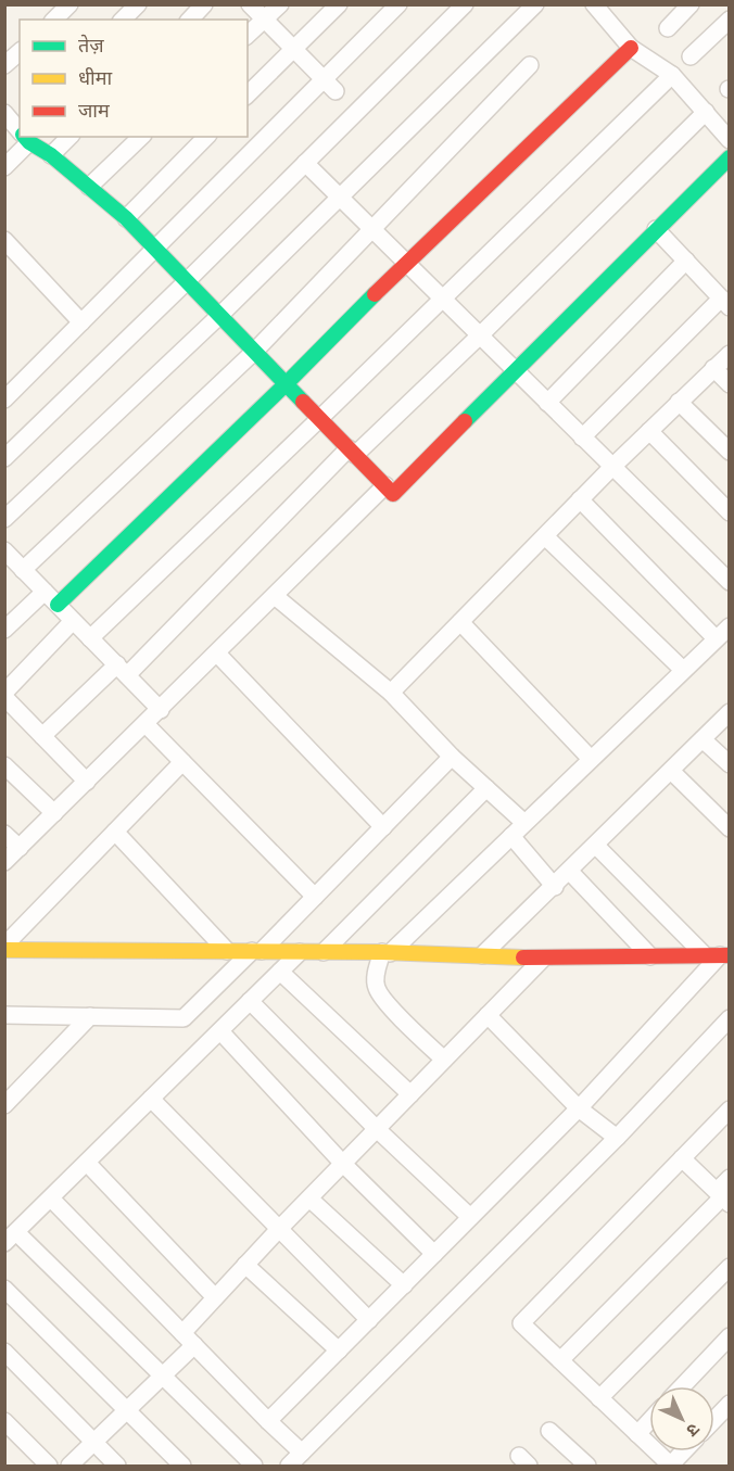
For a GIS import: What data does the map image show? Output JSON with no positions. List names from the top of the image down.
{
  "legend": ["तेज़", "धीमा", "जाम"],
  "north": "bottom right"
}
